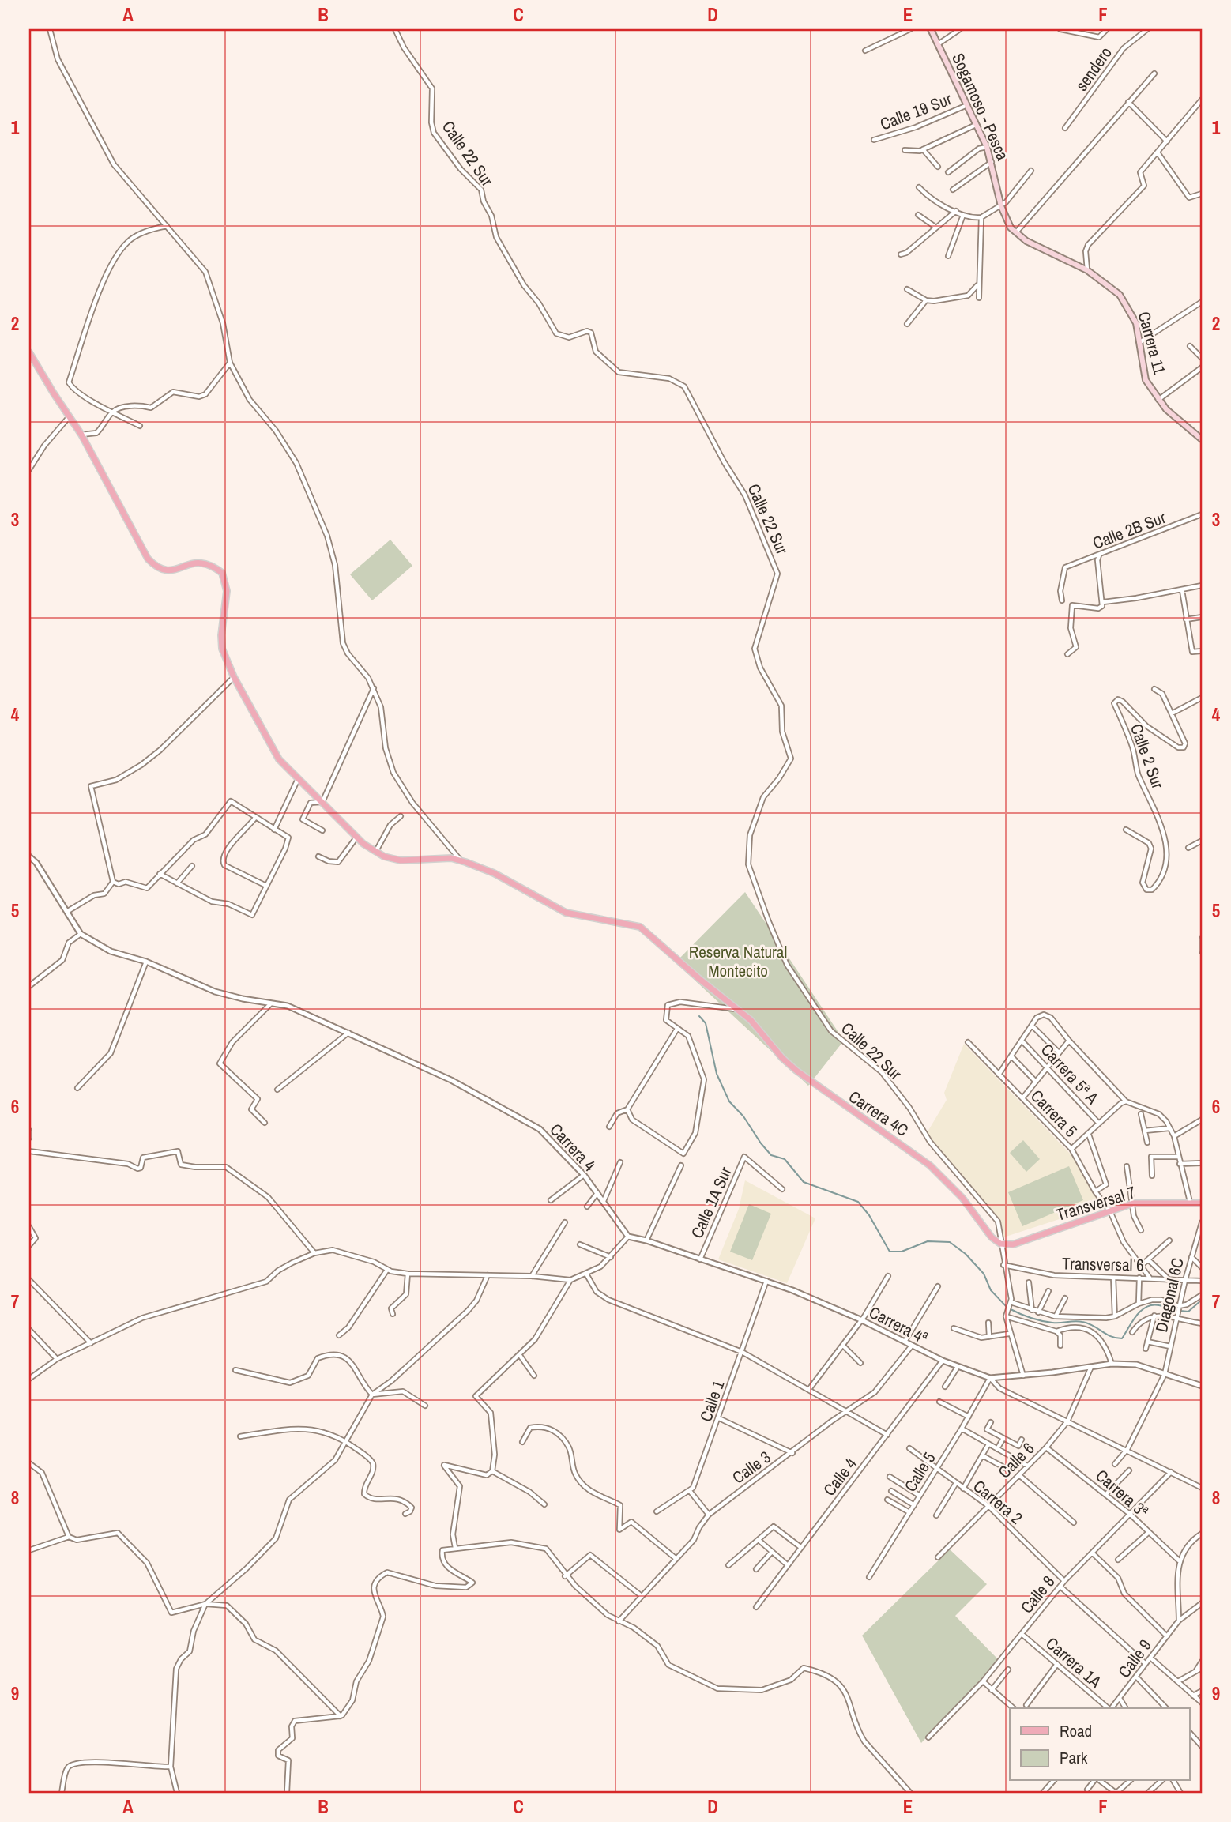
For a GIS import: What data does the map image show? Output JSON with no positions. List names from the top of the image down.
{
  "streets": {
    "main road": [
      "Sogamoso - Pesca",
      "Carrera 11",
      "Carrera 4C",
      "Transversal 7"
    ],
    "street": [
      "sendero",
      "Calle 19 Sur",
      "Calle 22 Sur",
      "Calle 2B Sur",
      "Calle 2 Sur",
      "Carrera 5ª A",
      "Carrera 5",
      "Carrera 4",
      "Calle 1A Sur",
      "Transversal 6",
      "Diagonal 6C",
      "Carrera 4ª",
      "Calle 1",
      "Calle 6",
      "Calle 3",
      "Calle 5",
      "Calle 4",
      "Carrera 3ª",
      "Carrera 2",
      "Calle 8",
      "Calle 9",
      "Carrera 1A"
    ]
  },
  "crossings": [
    ["Sogamoso - Pesca", "Calle 19 Sur"],
    ["Sogamoso - Pesca", "Carrera 11"],
    ["Calle 22 Sur", "Carrera 4C"],
    ["Calle 22 Sur", "Transversal 7"],
    ["Carrera 4C", "Transversal 7"],
    ["Carrera 5", "Transversal 7"],
    ["Carrera 5", "Transversal 6"],
    ["Carrera 4", "Carrera 4ª"],
    ["Calle 1A Sur", "Carrera 4ª"],
    ["Transversal 6", "Diagonal 6C"],
    ["Diagonal 6C", "Carrera 4ª"],
    ["Carrera 4ª", "Calle 1"],
    ["Carrera 4ª", "Calle 6"],
    ["Carrera 4ª", "Calle 3"],
    ["Carrera 4ª", "Calle 5"],
    ["Carrera 4ª", "Calle 4"],
    ["Calle 6", "Carrera 3ª"],
    ["Calle 6", "Carrera 2"],
    ["Calle 5", "Carrera 2"],
    ["Carrera 3ª", "Calle 8"],
    ["Carrera 2", "Calle 8"],
    ["Calle 8", "Carrera 1A"]
  ],
  "parks": ["Reserva Natural Montecito"],
  "legend": ["Road", "Park"],
  "grid": {
    "columns": [
      "A",
      "B",
      "C",
      "D",
      "E",
      "F"
    ],
    "rows": [
      "1",
      "2",
      "3",
      "4",
      "5",
      "6",
      "7",
      "8",
      "9"
    ]
  }
}
